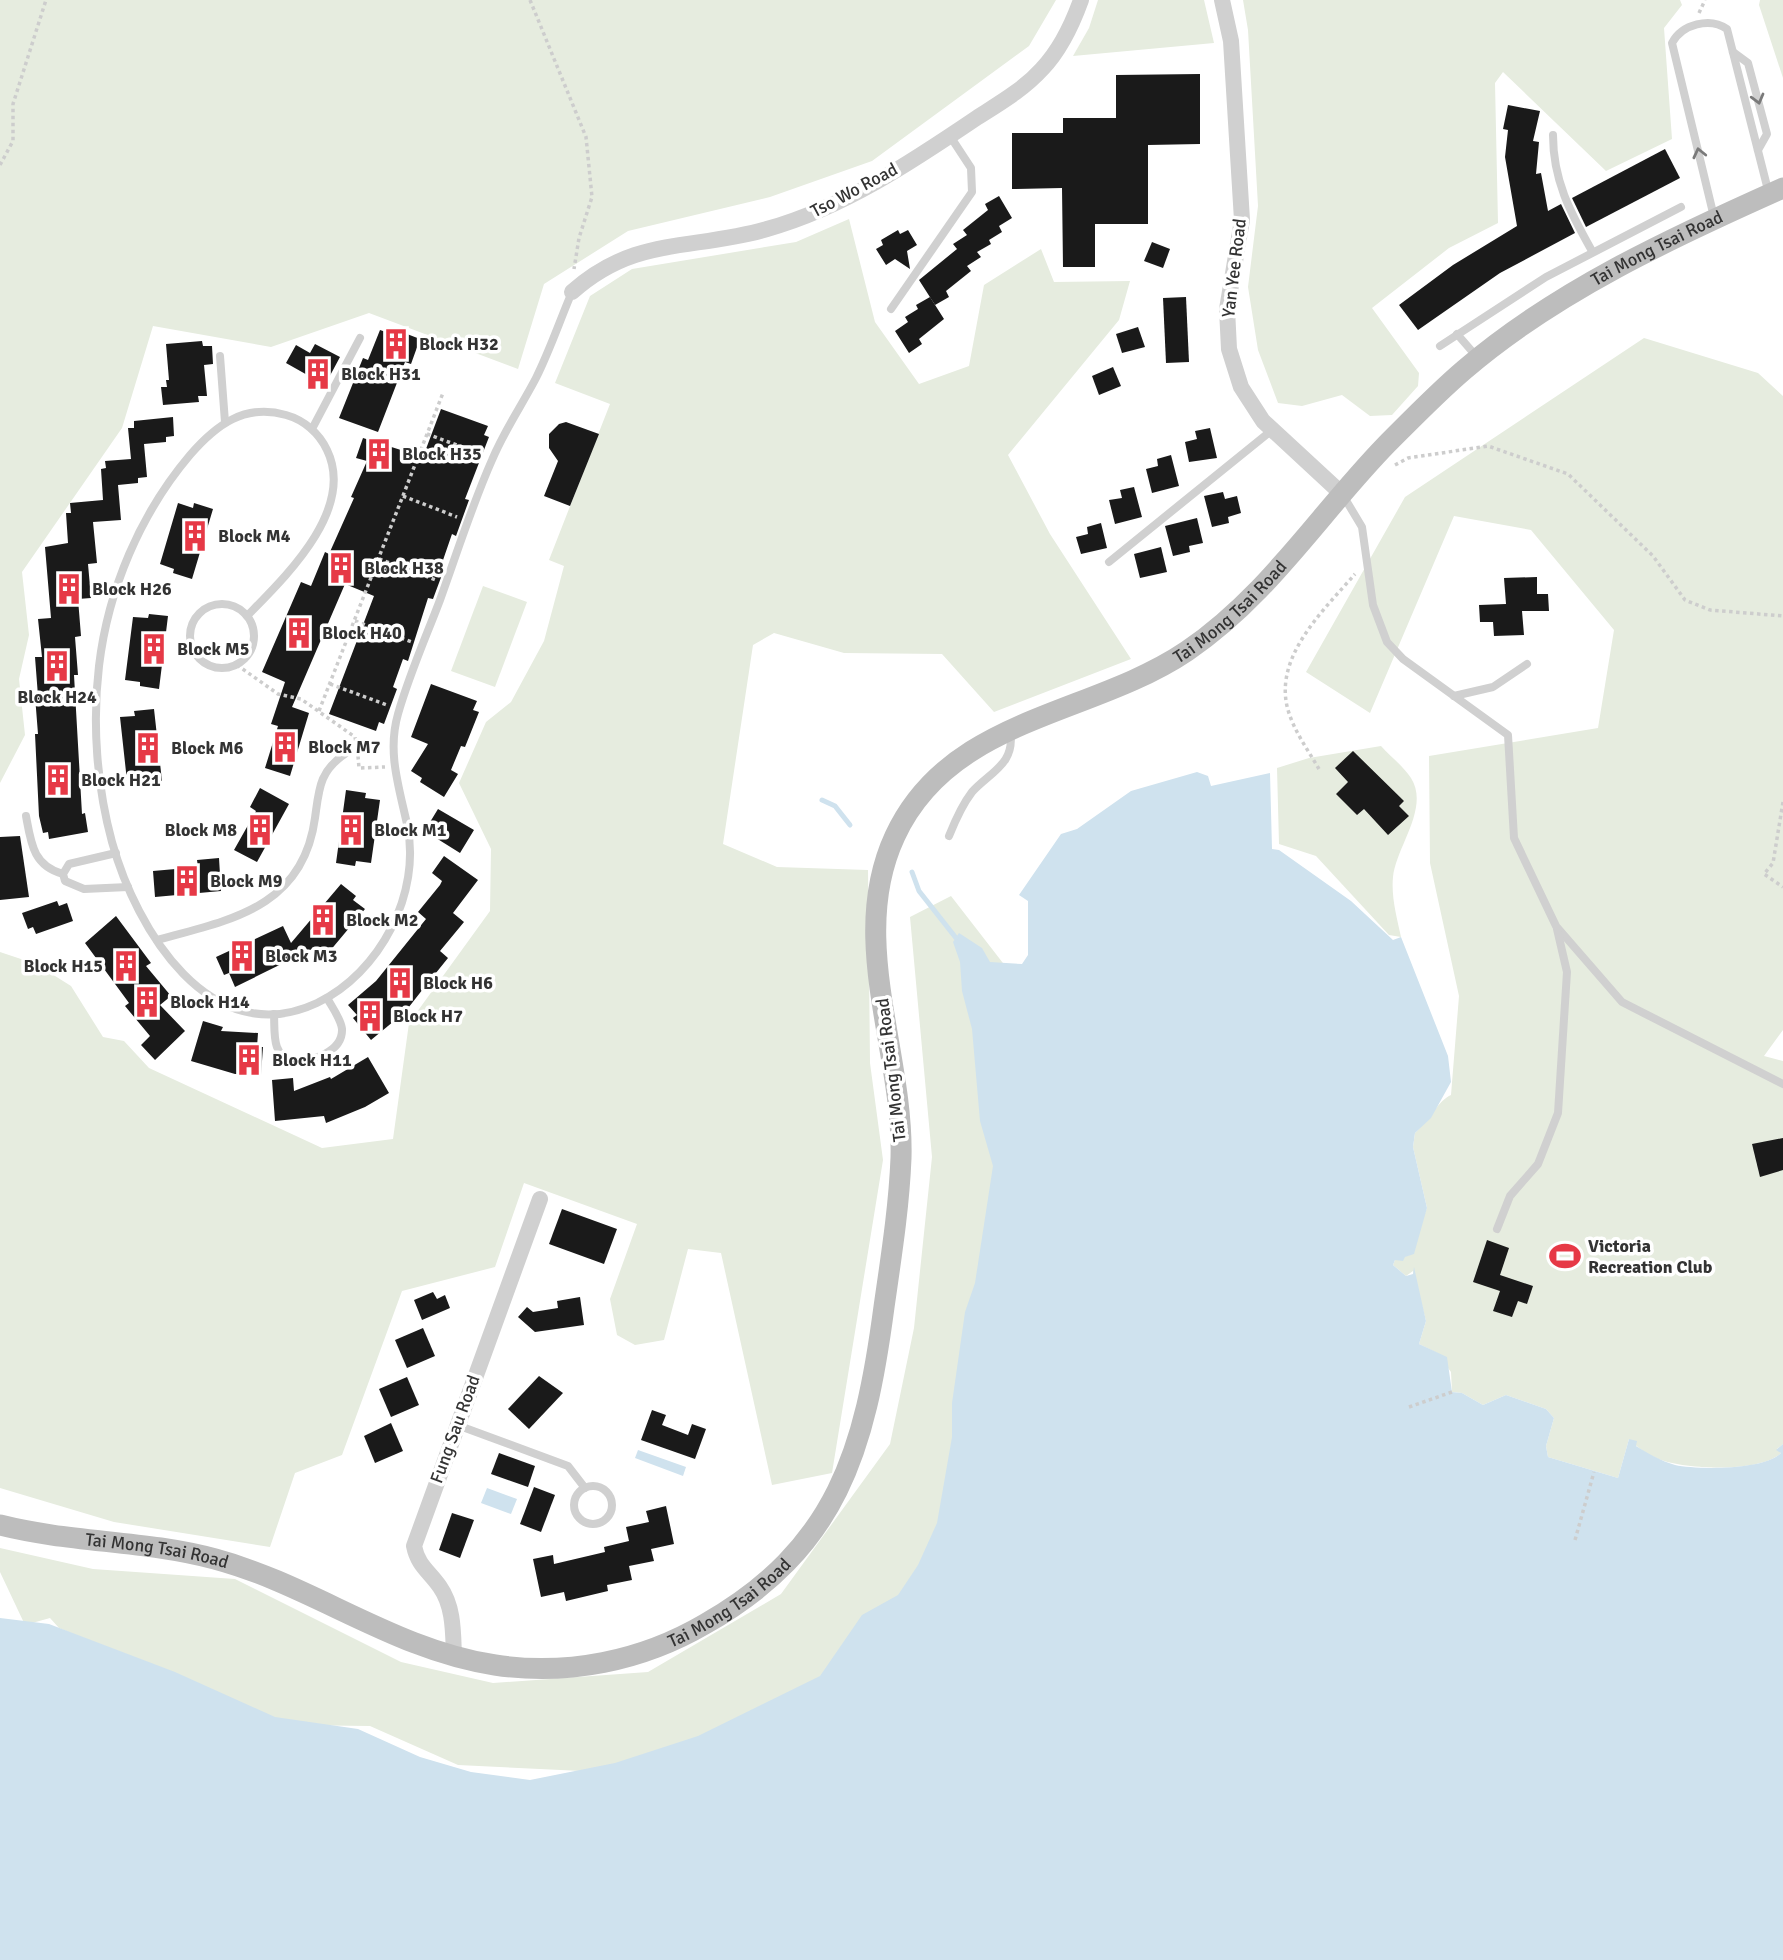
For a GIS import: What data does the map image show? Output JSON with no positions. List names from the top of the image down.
{
  "streets": {
    "street": [
      "Tso Wo Road",
      "Tai Mong Tsai Road",
      "Yan Yee Road",
      "Fung Sau Road"
    ]
  },
  "crossings": [
    ["Tai Mong Tsai Road", "Yan Yee Road"],
    ["Tai Mong Tsai Road", "Fung Sau Road"]
  ],
  "places": {
    "building": [
      "Block H32",
      "Block H31",
      "Block H35",
      "Block M4",
      "Block H38",
      "Block H26",
      "Block H40",
      "Block M5",
      "Block H24",
      "Block M7",
      "Block M6",
      "Block H21",
      "Block M8",
      "Block M1",
      "Block M9",
      "Block M2",
      "Block M3",
      "Block H15",
      "Block H6",
      "Block H14",
      "Block H7",
      "Block H11"
    ],
    "sports": ["Victoria Recreation Club"]
  }
}
